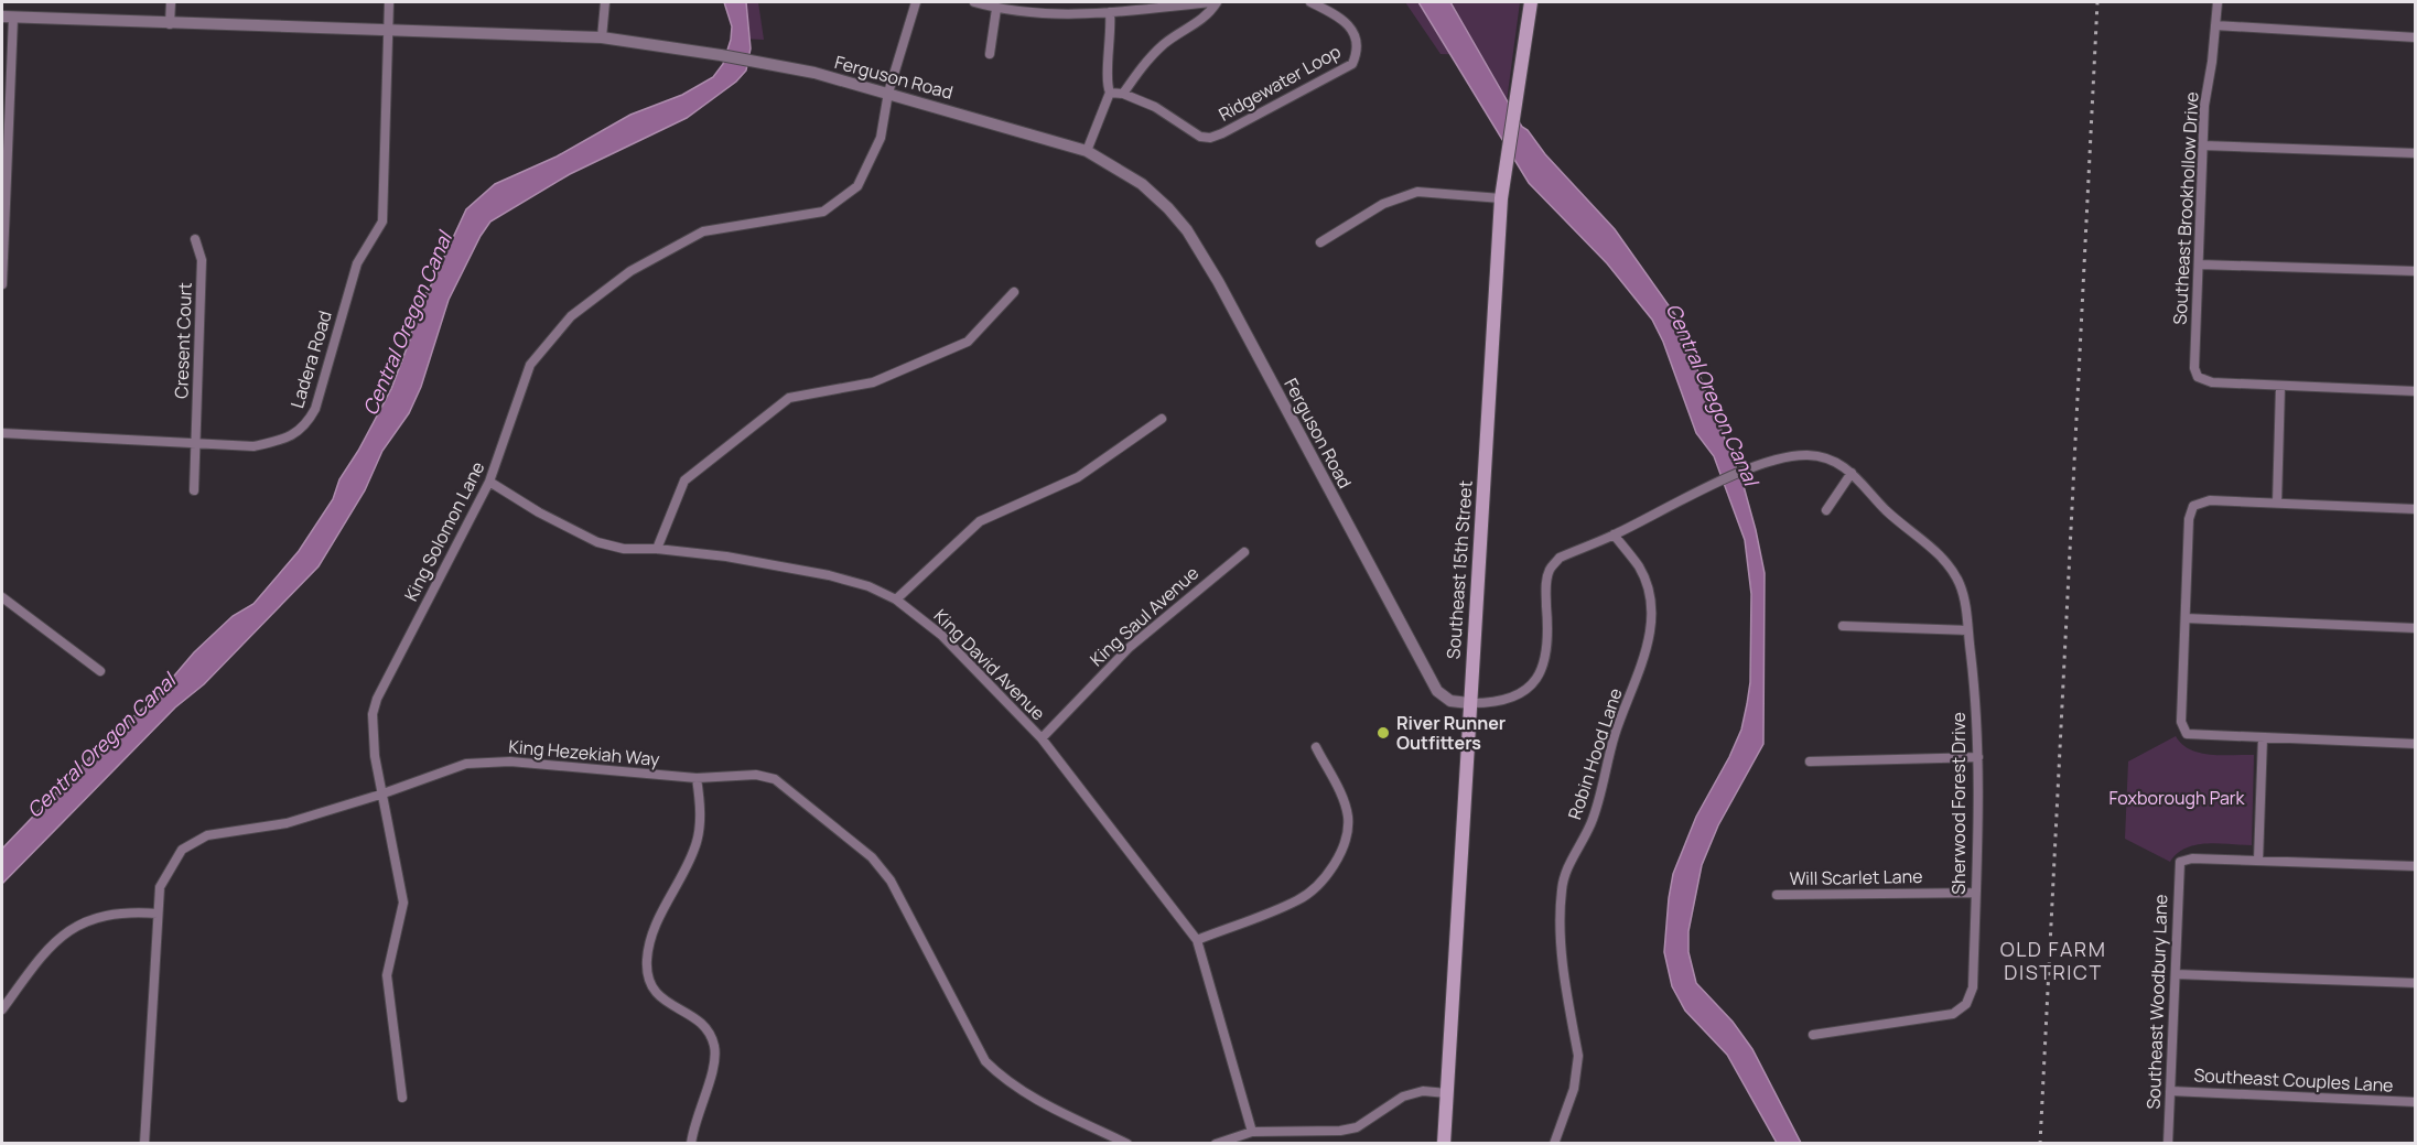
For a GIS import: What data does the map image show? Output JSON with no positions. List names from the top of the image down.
{
  "streets": {
    "main road": ["Southeast 15th Street"],
    "street": [
      "Ferguson Road",
      "Ridgewater Loop",
      "Southeast Brookhollow Drive",
      "Cresent Court",
      "Ladera Road",
      "King Solomon Lane",
      "King Saul Avenue",
      "King David Avenue",
      "King Hezekiah Way",
      "Robin Hood Lane",
      "Sherwood Forest Drive",
      "Will Scarlet Lane",
      "Southeast Woodbury Lane",
      "Southeast Couples Lane"
    ]
  },
  "crossings": [
    ["Ferguson Road", "Ladera Road"],
    ["Ferguson Road", "King Solomon Lane"],
    ["Ferguson Road", "Southeast 15th Street"],
    ["Ferguson Road", "Sherwood Forest Drive"],
    ["Cresent Court", "Ladera Road"],
    ["King Solomon Lane", "King David Avenue"],
    ["King Solomon Lane", "King Hezekiah Way"],
    ["Southeast 15th Street", "Sherwood Forest Drive"],
    ["King Saul Avenue", "King David Avenue"],
    ["Robin Hood Lane", "Sherwood Forest Drive"],
    ["Sherwood Forest Drive", "Will Scarlet Lane"],
    ["Southeast Woodbury Lane", "Southeast Couples Lane"]
  ],
  "districts": ["OLD FARM DISTRICT"],
  "water": ["Central Oregon Canal"],
  "parks": ["Foxborough Park"],
  "places": ["River Runner Outfitters"]
}
